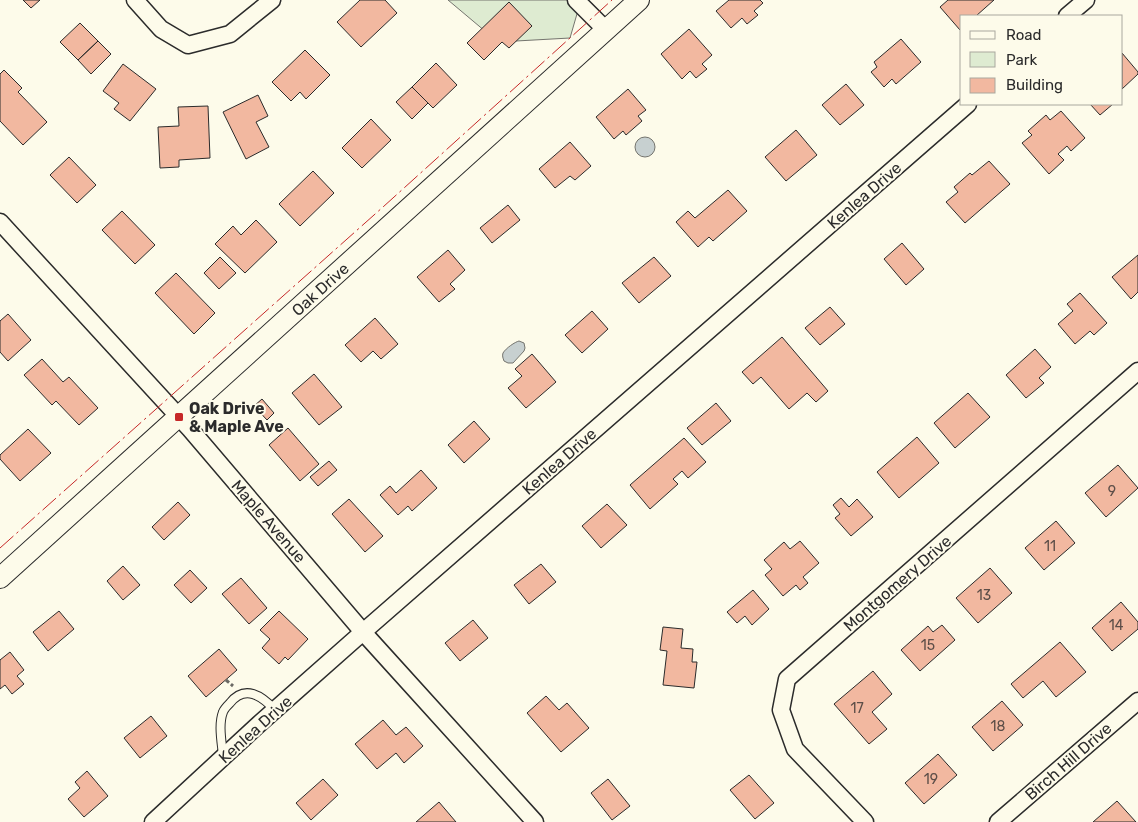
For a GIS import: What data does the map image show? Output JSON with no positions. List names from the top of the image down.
{
  "streets": {
    "street": [
      "Kenlea Drive",
      "Oak Drive",
      "Maple Avenue",
      "Montgomery Drive",
      "Birch Hill Drive"
    ]
  },
  "crossings": [
    ["Kenlea Drive", "Maple Avenue"],
    ["Oak Drive", "Maple Avenue"]
  ],
  "places": {
    "transit": ["Oak Drive & Maple Ave"]
  },
  "house_numbers": [
    "9",
    "11",
    "13",
    "14",
    "15",
    "17",
    "18",
    "19"
  ],
  "legend": ["Road", "Park", "Building"]
}
